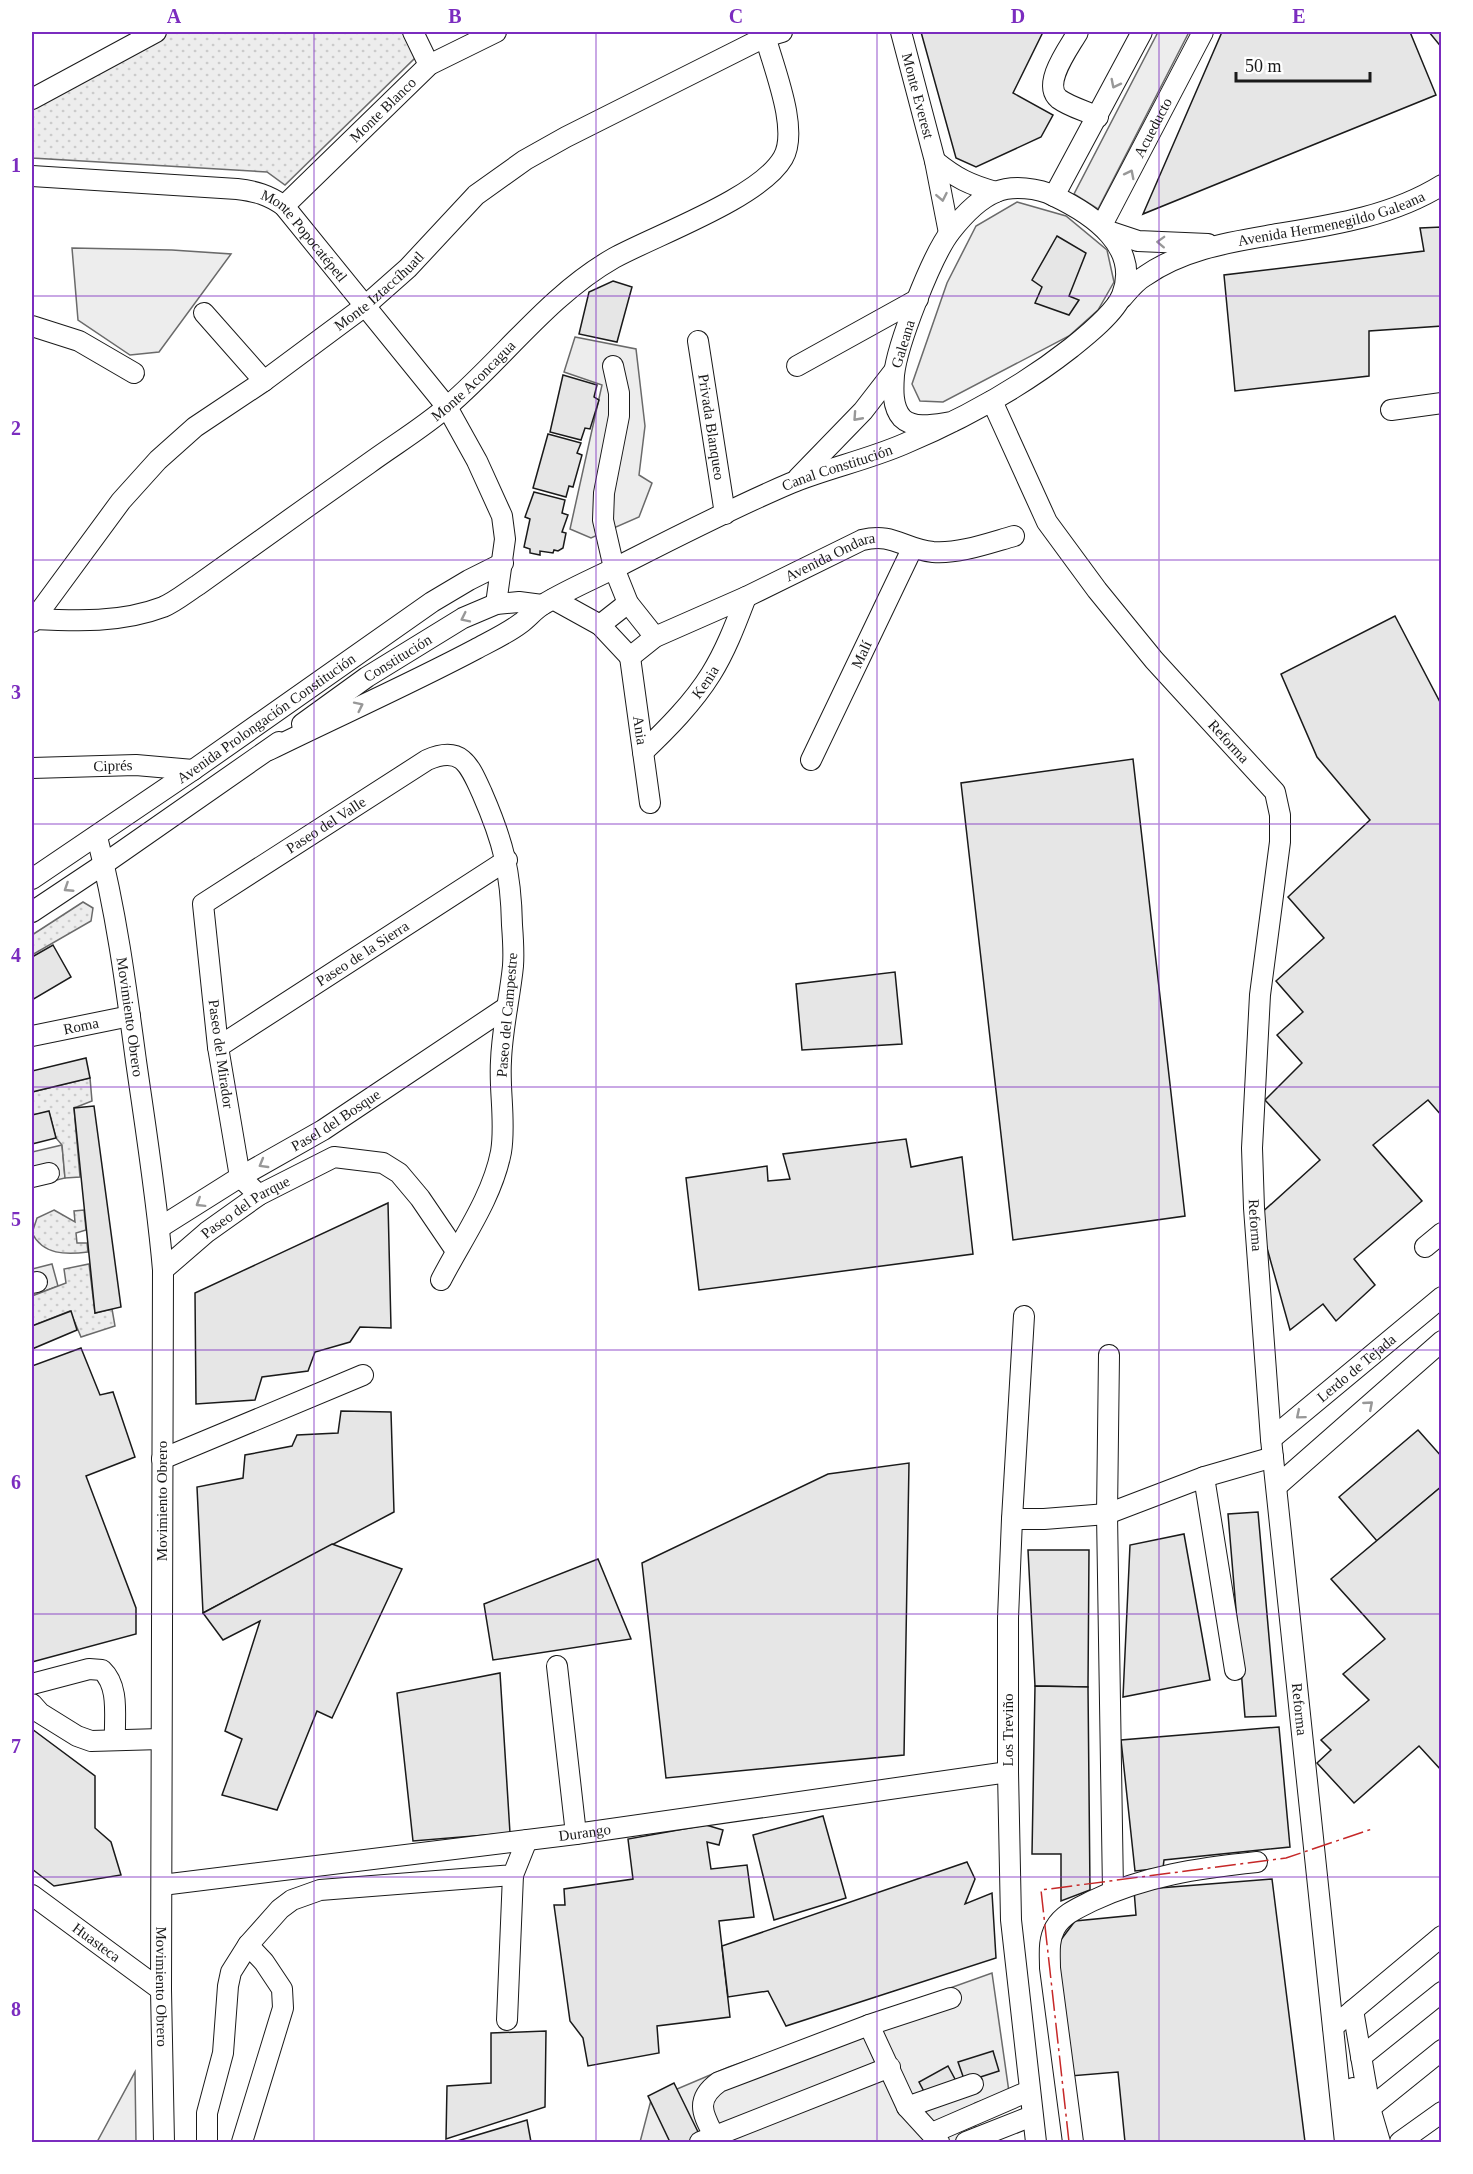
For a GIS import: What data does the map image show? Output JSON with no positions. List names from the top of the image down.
{
  "streets": {
    "street": [
      "Monte Everest",
      "Monte Blanco",
      "Acueducto",
      "Avenida Hermenegildo Galeana",
      "Monte Popocatépetl",
      "Monte Iztaccíhuatl",
      "Galeana",
      "Monte Aconcagua",
      "Privada Blanqueo",
      "Canal Constitución",
      "Avenida Ondara",
      "Malí",
      "Constitución",
      "Kenia",
      "Avenida Prolongación Constitución",
      "Ania",
      "Reforma",
      "Ciprés",
      "Paseo del Valle",
      "Paseo de la Sierra",
      "Paseo del Campestre",
      "Movimiento Obrero",
      "Roma",
      "Paseo del Mirador",
      "Pasel del Bosque",
      "Paseo del Parque",
      "Lerdo de Tejada",
      "Los Treviño",
      "Durango",
      "Huasteca"
    ]
  },
  "crossings": [
    ["Monte Everest", "Galeana"],
    ["Monte Blanco", "Monte Popocatépetl"],
    ["Avenida Hermenegildo Galeana", "Galeana"],
    ["Monte Popocatépetl", "Monte Iztaccíhuatl"],
    ["Monte Popocatépetl", "Monte Aconcagua"],
    ["Monte Popocatépetl", "Constitución"],
    ["Monte Popocatépetl", "Avenida Prolongación Constitución"],
    ["Monte Iztaccíhuatl", "Monte Aconcagua"],
    ["Galeana", "Canal Constitución"],
    ["Galeana", "Reforma"],
    ["Privada Blanqueo", "Constitución"],
    ["Canal Constitución", "Constitución"],
    ["Avenida Ondara", "Malí"],
    ["Avenida Ondara", "Kenia"],
    ["Avenida Ondara", "Ania"],
    ["Constitución", "Movimiento Obrero"],
    ["Kenia", "Ania"],
    ["Avenida Prolongación Constitución", "Ciprés"],
    ["Avenida Prolongación Constitución", "Movimiento Obrero"],
    ["Reforma", "Lerdo de Tejada"],
    ["Paseo del Valle", "Paseo del Campestre"],
    ["Paseo del Valle", "Paseo del Mirador"],
    ["Paseo de la Sierra", "Paseo del Campestre"],
    ["Paseo de la Sierra", "Paseo del Mirador"],
    ["Paseo del Campestre", "Pasel del Bosque"],
    ["Movimiento Obrero", "Roma"],
    ["Movimiento Obrero", "Pasel del Bosque"],
    ["Movimiento Obrero", "Paseo del Parque"],
    ["Movimiento Obrero", "Durango"],
    ["Movimiento Obrero", "Huasteca"],
    ["Paseo del Mirador", "Pasel del Bosque"],
    ["Los Treviño", "Durango"]
  ],
  "one_way": ["Monte Everest", "Pasel del Bosque"],
  "scale_bar": "50 m",
  "grid": {
    "columns": [
      "A",
      "B",
      "C",
      "D",
      "E"
    ],
    "rows": [
      "1",
      "2",
      "3",
      "4",
      "5",
      "6",
      "7",
      "8"
    ]
  }
}
